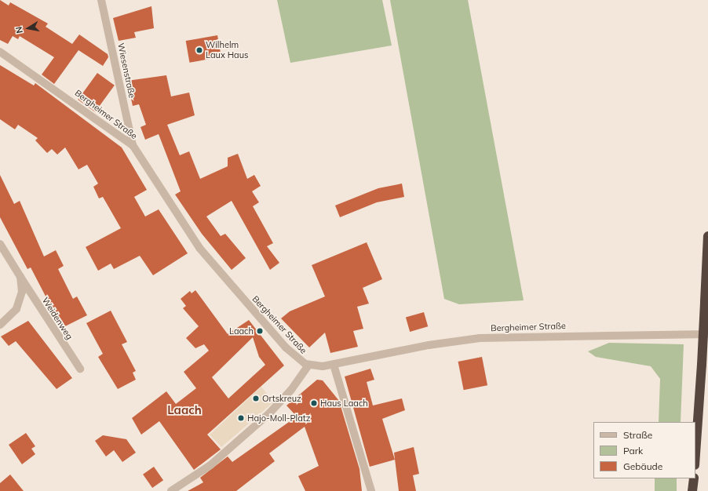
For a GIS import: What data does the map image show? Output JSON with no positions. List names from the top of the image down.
{
  "streets": {
    "street": ["Wiesenstraße", "Bergheimer Straße", "Weidenweg"]
  },
  "crossings": [
    ["Wiesenstraße", "Bergheimer Straße"]
  ],
  "districts": ["Laach"],
  "places": [
    "Wilhelm Laux Haus",
    "Laach",
    "Ortskreuz",
    "Haus Laach",
    "Hajo-Moll-Platz"
  ],
  "legend": ["Straße", "Park", "Gebäude"],
  "north": "left"
}
